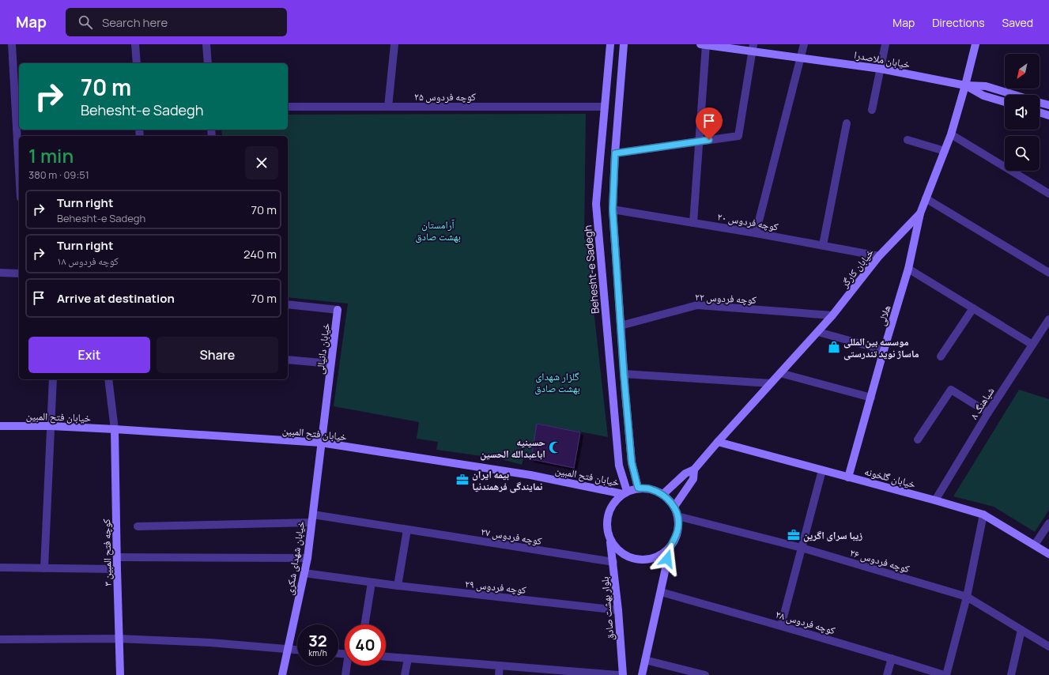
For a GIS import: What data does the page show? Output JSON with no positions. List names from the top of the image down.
{
  "streets": {
    "street": [
      "خیابان ملاصدرا",
      "کوچه فردوس ۲۵",
      "کوچه فردوس ۲۰",
      "خیابان کارگر",
      "Behesht-e Sadegh",
      "کوچه فردوس ۲۲",
      "هلالی",
      "خیابان دانیالی",
      "شباهنگ ۸",
      "خیابان فتح المبین",
      "خیابان گلخونه",
      "کوچه فردوس ۲۷",
      "کوچه فتح المبین ۳",
      "خیابان شهدای شکری",
      "کوچه فردوس ۲۶",
      "کوچه فردوس ۲۹",
      "بلوار بهشت صادق",
      "کوچه فردوس ۲۸"
    ]
  },
  "crossings": [
    ["خیابان ملاصدرا", "خیابان کارگر"],
    ["کوچه فردوس ۲۵", "Behesht-e Sadegh"],
    ["کوچه فردوس ۲۰", "خیابان کارگر"],
    ["خیابان کارگر", "Behesht-e Sadegh"],
    ["خیابان کارگر", "کوچه فردوس ۲۲"],
    ["خیابان کارگر", "هلالی"],
    ["خیابان کارگر", "خیابان فتح المبین"],
    ["خیابان کارگر", "خیابان گلخونه"],
    ["خیابان کارگر", "کوچه فردوس ۲۶"],
    ["خیابان کارگر", "بلوار بهشت صادق"],
    ["Behesht-e Sadegh", "خیابان فتح المبین"],
    ["Behesht-e Sadegh", "کوچه فردوس ۲۶"],
    ["Behesht-e Sadegh", "بلوار بهشت صادق"],
    ["هلالی", "خیابان گلخونه"],
    ["خیابان دانیالی", "خیابان فتح المبین"],
    ["خیابان دانیالی", "خیابان شهدای شکری"],
    ["شباهنگ ۸", "خیابان گلخونه"],
    ["خیابان فتح المبین", "کوچه فتح المبین ۳"],
    ["خیابان فتح المبین", "خیابان شهدای شکری"],
    ["خیابان فتح المبین", "کوچه فردوس ۲۶"],
    ["خیابان فتح المبین", "بلوار بهشت صادق"],
    ["کوچه فردوس ۲۷", "خیابان شهدای شکری"],
    ["کوچه فردوس ۲۷", "بلوار بهشت صادق"],
    ["خیابان شهدای شکری", "کوچه فردوس ۲۹"],
    ["کوچه فردوس ۲۶", "بلوار بهشت صادق"],
    ["کوچه فردوس ۲۹", "بلوار بهشت صادق"]
  ],
  "parks": ["آرامستان بهشت صادق", "گلزار شهدای بهشت صادق"],
  "places": {
    "shop": ["موسسه بین‌المللی ماساژ نوید تندرستی"],
    "mosque": ["حسینیه اباعبدالله الحسین"],
    "office": ["بیمه ایران نمایندگی فرهمندنیا", "زیبا سرای اگرین"]
  },
  "north": "bottom left",
  "page": {
    "header": "Map",
    "search": "Search here",
    "nav": ["Map", "Directions", "Saved"],
    "turn": ["70 m", "Behesht-e Sadegh"],
    "heading": ["1 min", "380 m · 09:51"],
    "list": [
      {
        "name": "Turn right",
        "note": "Behesht-e Sadegh",
        "value": "70 m"
      },
      {
        "name": "Turn right",
        "note": "کوچه فردوس ۱۸",
        "value": "240 m"
      },
      {
        "name": "Arrive at destination",
        "value": "70 m"
      }
    ],
    "buttons": ["Exit", "Share"],
    "speed": "32 km/h",
    "limit": "40"
  }
}
